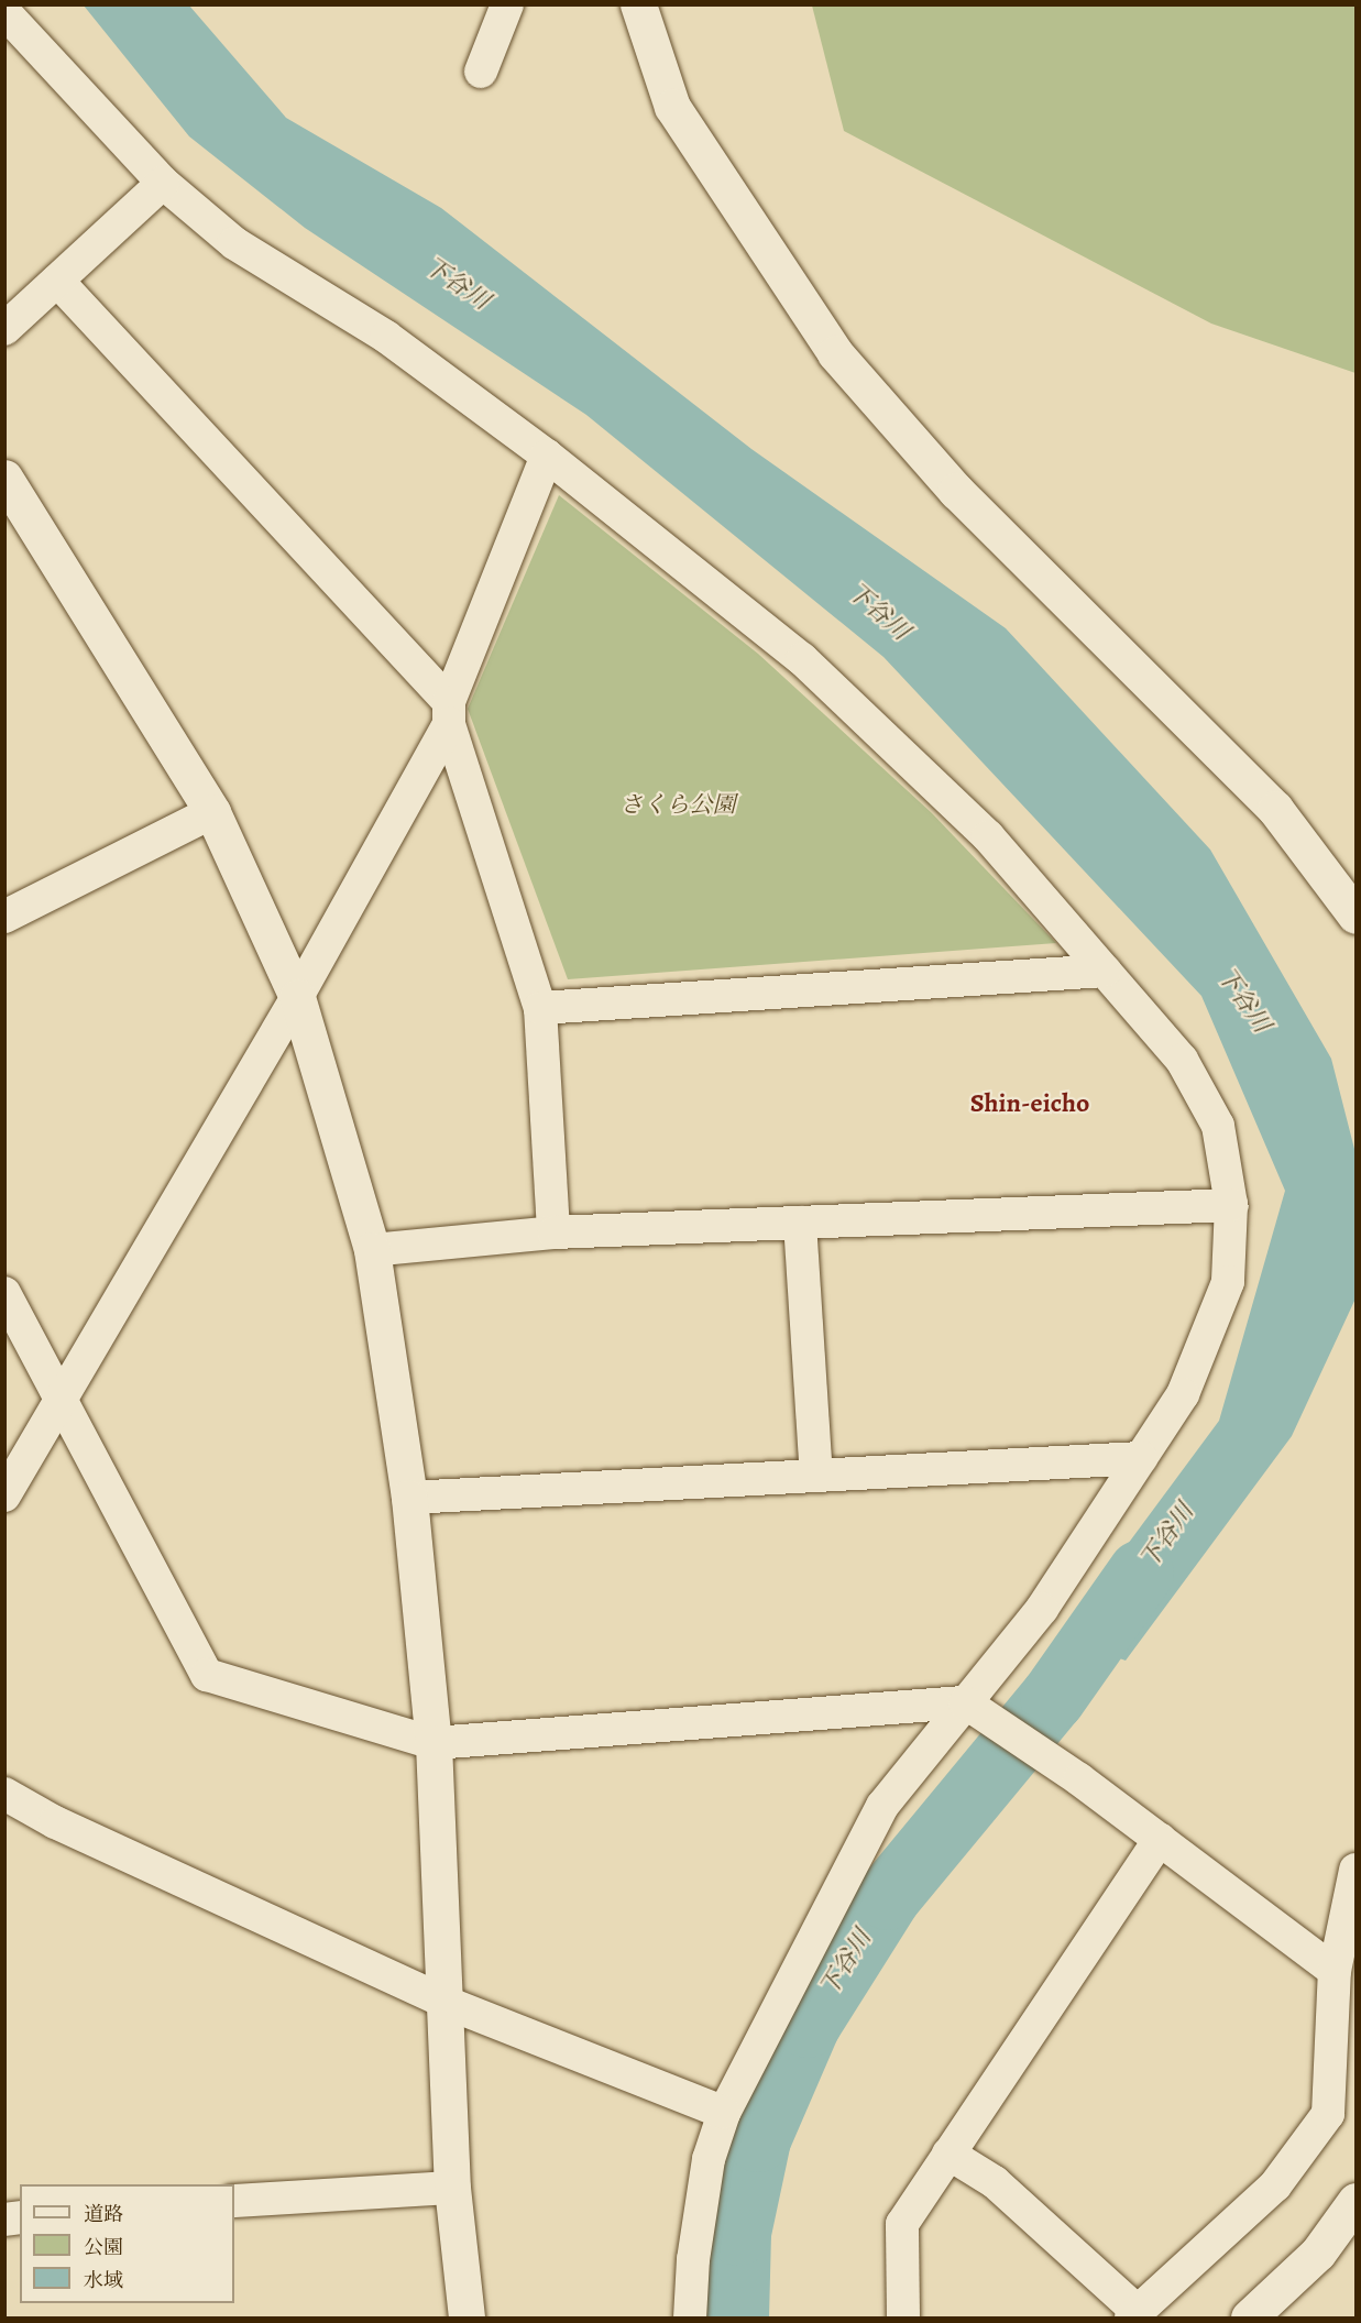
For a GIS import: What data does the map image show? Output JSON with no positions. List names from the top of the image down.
{
  "districts": ["Shin-eicho"],
  "water": ["下谷川"],
  "parks": ["さくら公園"],
  "legend": ["道路", "公園", "水域"]
}
